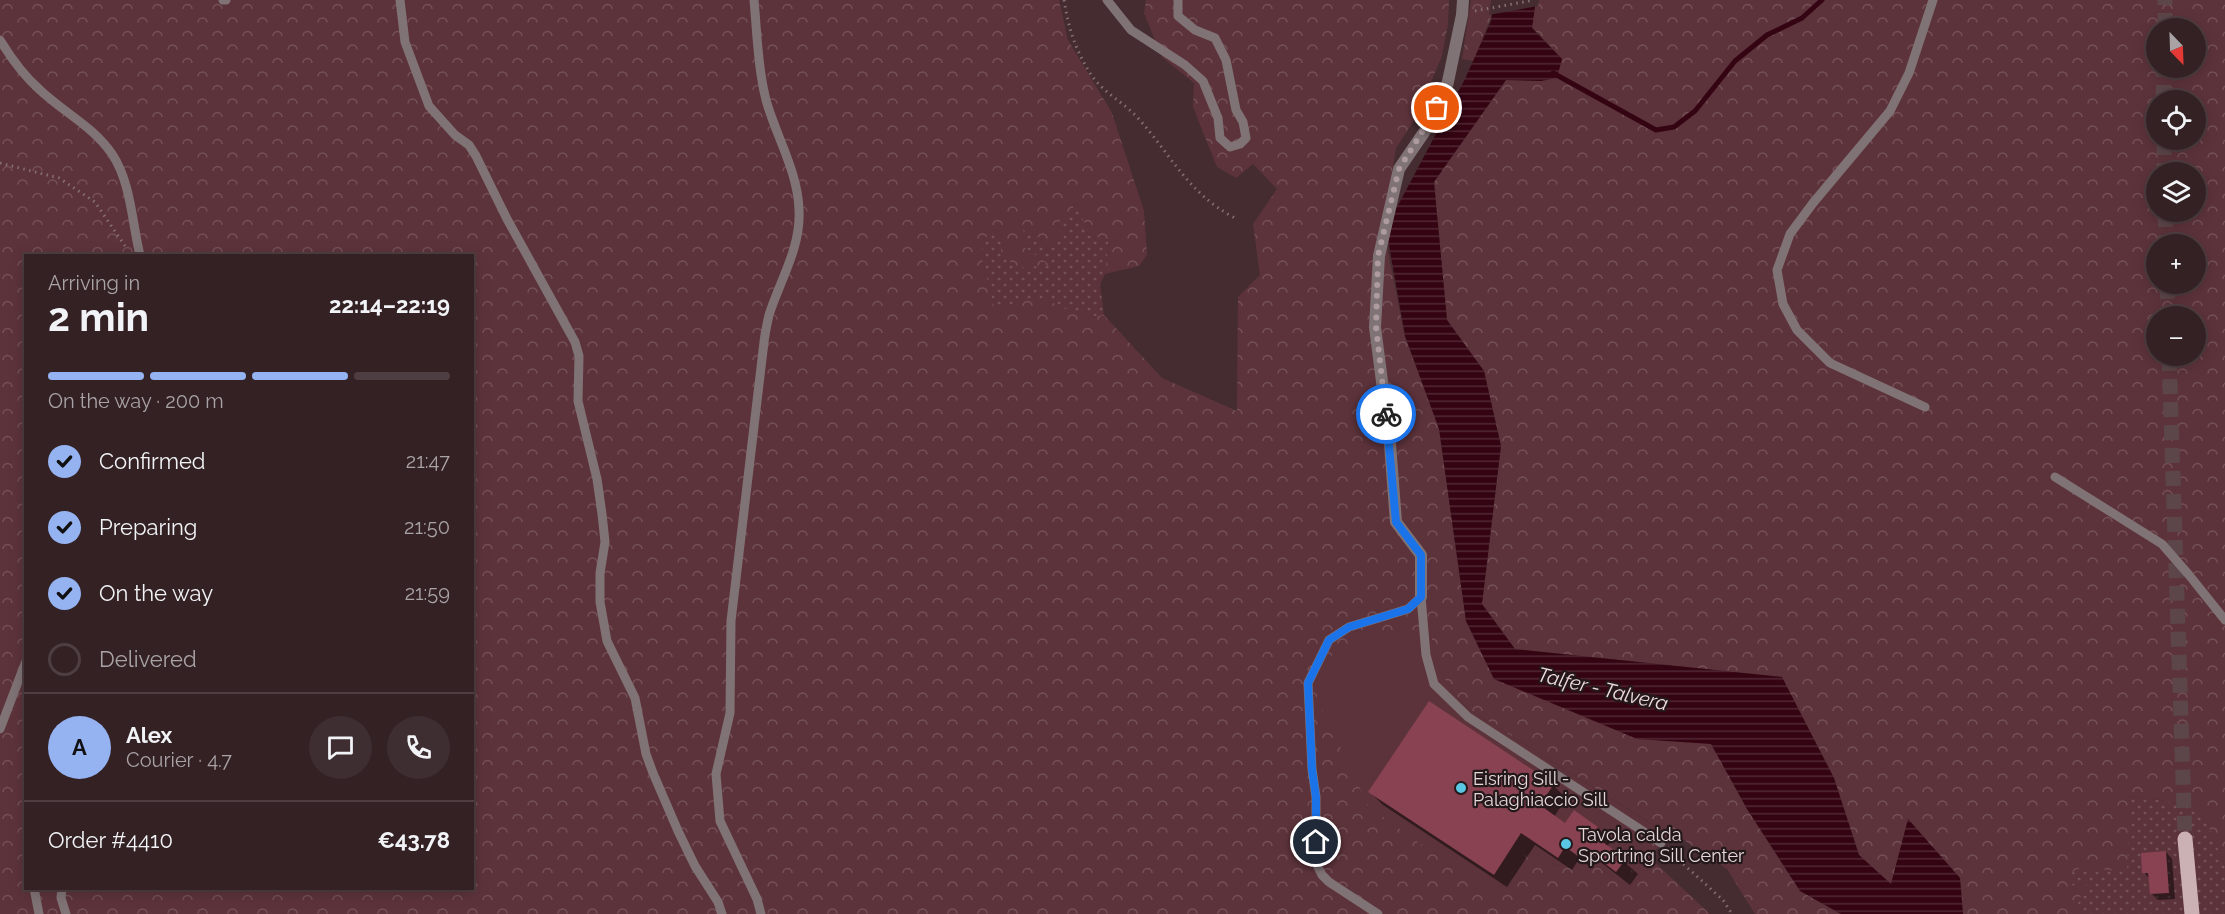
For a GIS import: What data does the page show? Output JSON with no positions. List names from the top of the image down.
{
  "water": ["Talfer - Talvera"],
  "places": ["Eisring Sill - Palaghiaccio Sill", "Tavola calda Sportring Sill Center"],
  "north": "bottom right",
  "page": {
    "map_buttons": ["+", "−"],
    "heading": ["2 min", "Arriving in", "22:14–22:19"],
    "panel": [
      "Alex",
      "Courier · 4.7",
      "Order #4410",
      "€43.78"
    ],
    "bar": "On the way · 200 m",
    "list": [
      ["Confirmed", "21:47"],
      ["Preparing", "21:50"],
      ["On the way", "21:59"],
      "Delivered"
    ],
    "round": "A"
  }
}
